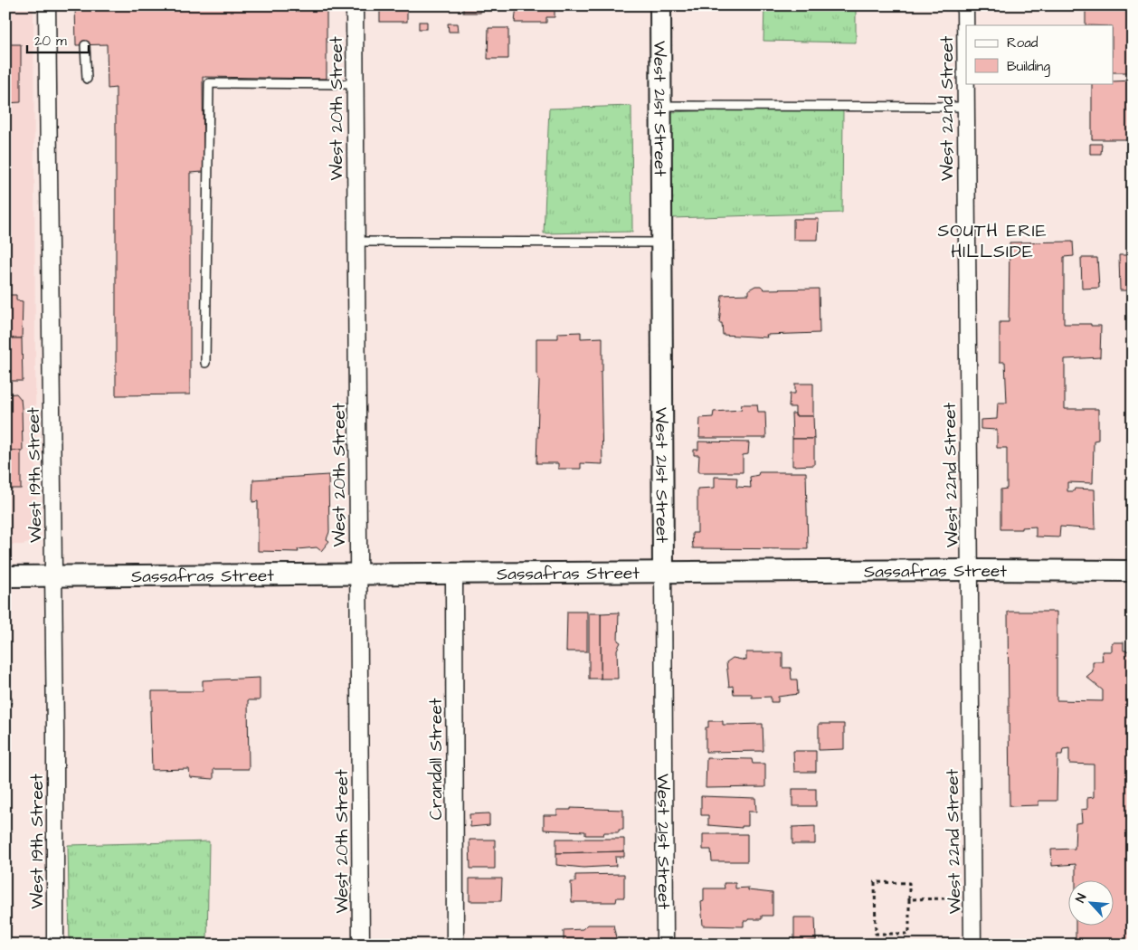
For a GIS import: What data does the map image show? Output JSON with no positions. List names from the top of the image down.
{
  "streets": {
    "street": [
      "West 20th Street",
      "West 21st Street",
      "West 22nd Street",
      "West 19th Street",
      "Sassafras Street",
      "Crandall Street"
    ]
  },
  "crossings": [
    ["West 20th Street", "Sassafras Street"],
    ["West 21st Street", "Sassafras Street"],
    ["West 22nd Street", "Sassafras Street"],
    ["West 19th Street", "Sassafras Street"],
    ["Sassafras Street", "Crandall Street"]
  ],
  "districts": ["SOUTH ERIE HILLSIDE"],
  "legend": ["Road", "Building"],
  "scale_bar": "20 m",
  "north": "top left"
}
